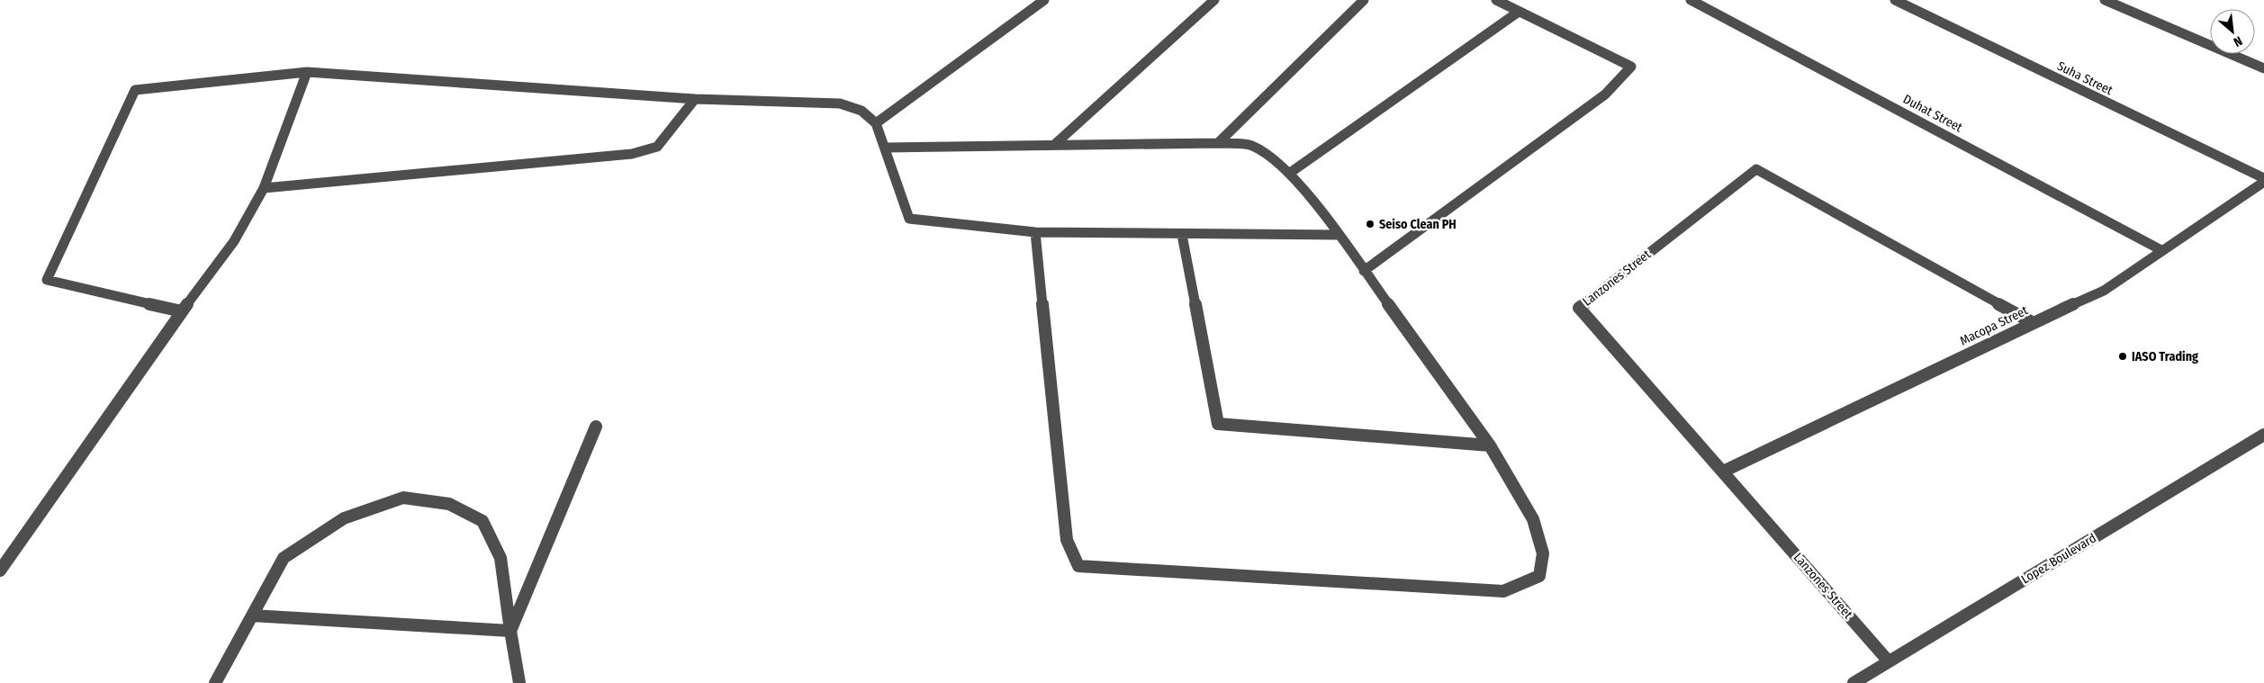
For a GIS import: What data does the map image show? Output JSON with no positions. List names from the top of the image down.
{
  "streets": {
    "street": [
      "Suha Street",
      "Duhat Street",
      "Lanzones Street",
      "Macopa Street",
      "Lopez Boulevard"
    ]
  },
  "crossings": [
    ["Suha Street", "Macopa Street"],
    ["Duhat Street", "Macopa Street"],
    ["Lanzones Street", "Macopa Street"],
    ["Lanzones Street", "Lopez Boulevard"]
  ],
  "places": ["Seiso Clean PH", "IASO Trading"],
  "north": "bottom right"
}
